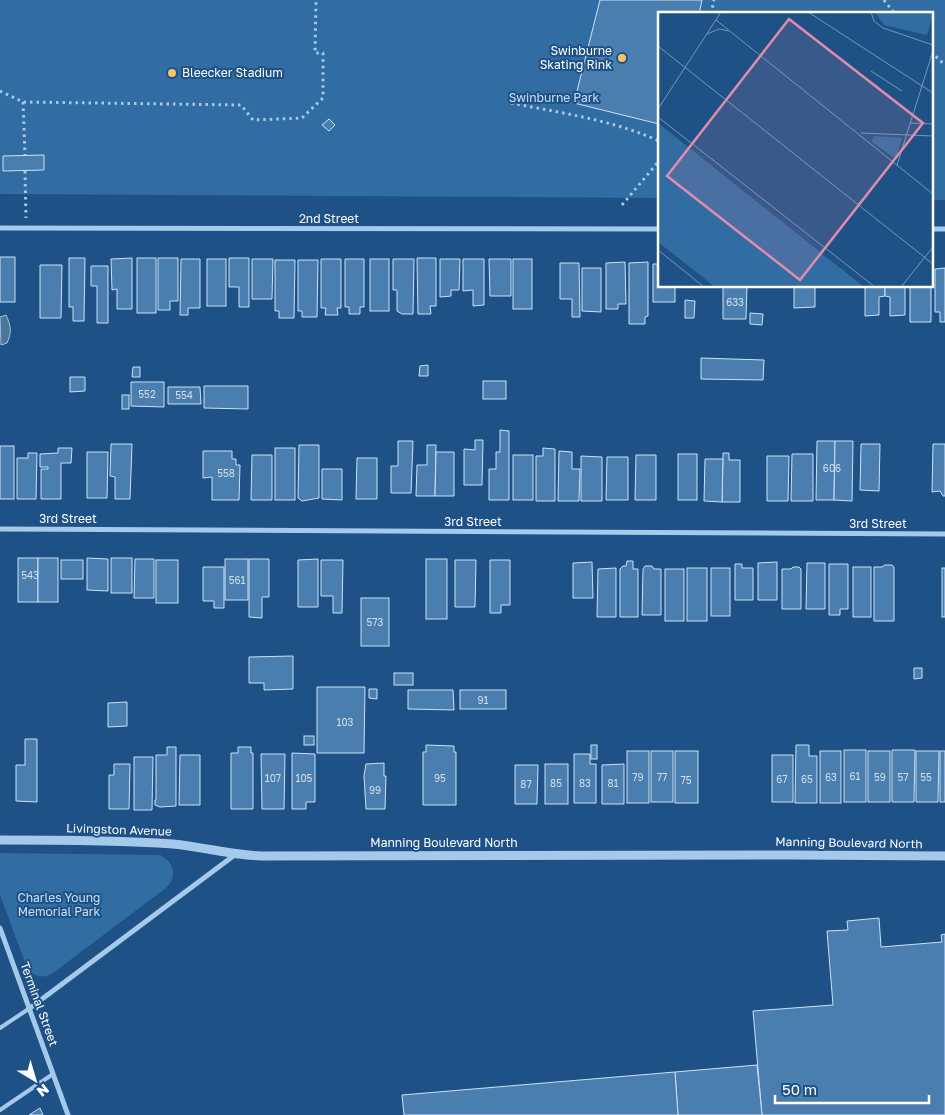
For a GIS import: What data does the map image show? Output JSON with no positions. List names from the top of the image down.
{
  "streets": {
    "street": [
      "2nd Street",
      "3rd Street",
      "Livingston Avenue",
      "Manning Boulevard North",
      "Terminal Street"
    ]
  },
  "crossings": [
    ["Livingston Avenue", "Manning Boulevard North"]
  ],
  "parks": ["Swinburne Park", "Charles Young Memorial Park"],
  "places": ["Swinburne Skating Rink", "Bleecker Stadium"],
  "house_numbers": [
    "633",
    "552",
    "554",
    "606",
    "558",
    "543",
    "561",
    "573",
    "91",
    "103",
    "61",
    "79",
    "77",
    "63",
    "59",
    "57",
    "55",
    "107",
    "105",
    "95",
    "67",
    "65",
    "75",
    "85",
    "83",
    "81",
    "87",
    "99"
  ],
  "scale_bar": "50 m",
  "north": "bottom right"
}
